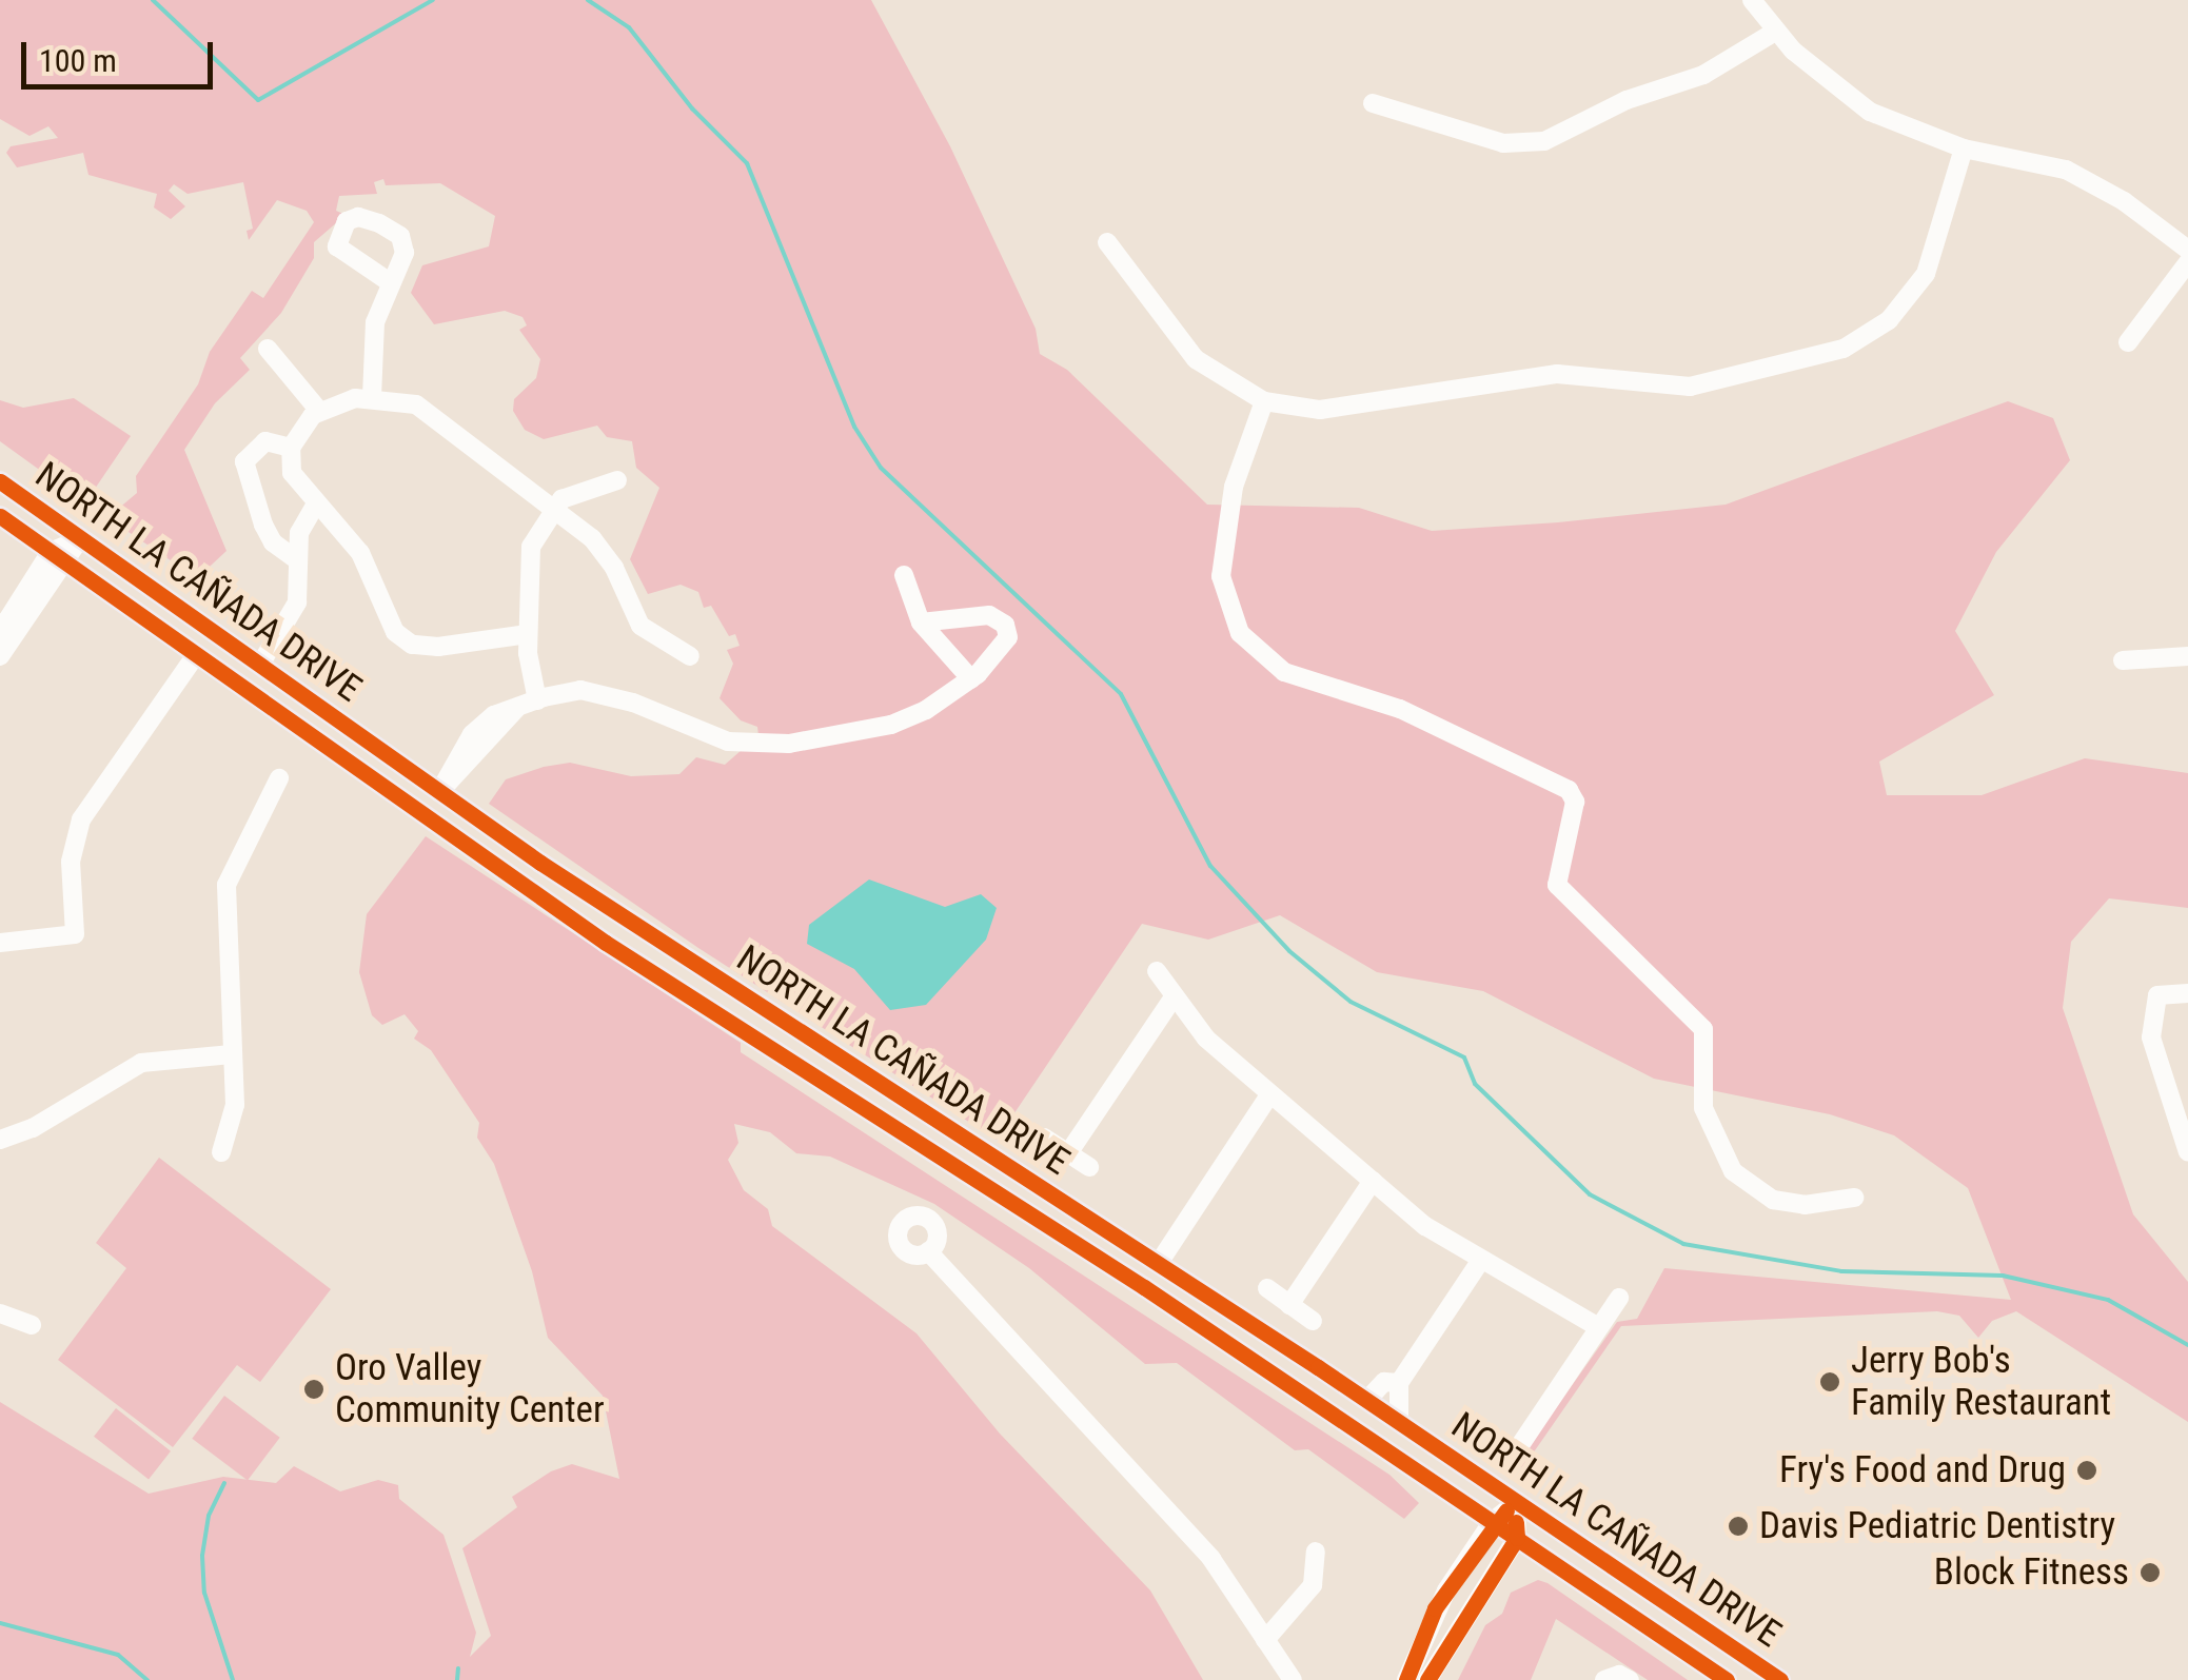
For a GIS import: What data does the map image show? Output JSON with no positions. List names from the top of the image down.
{
  "streets": {
    "main road": ["NORTH LA CAÑADA DRIVE"]
  },
  "places": [
    "Jerry Bob's Family Restaurant",
    "Oro Valley Community Center",
    "Fry's Food and Drug",
    "Davis Pediatric Dentistry",
    "Block Fitness"
  ],
  "scale_bar": "100 m"
}
